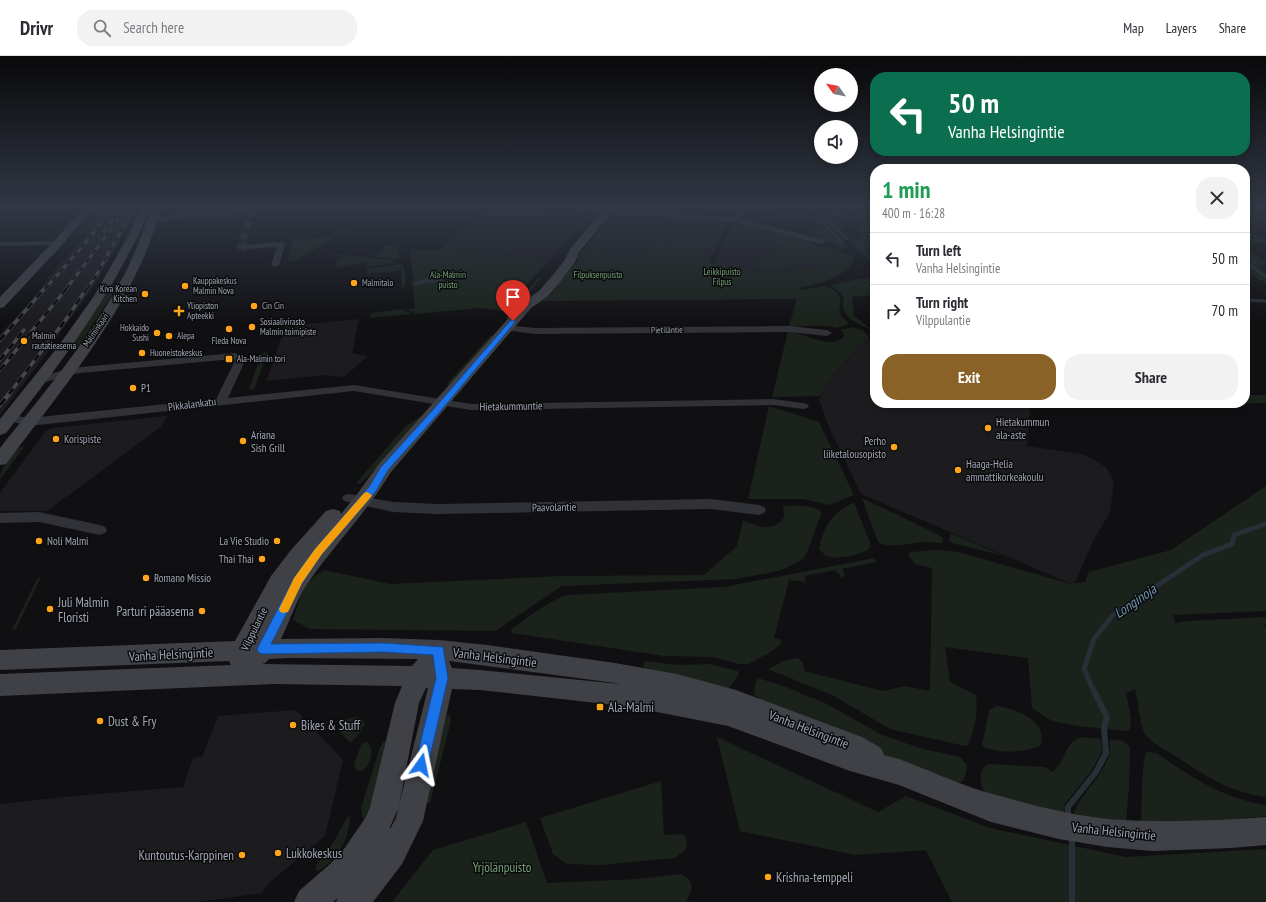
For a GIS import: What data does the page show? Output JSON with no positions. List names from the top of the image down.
{
  "streets": {
    "main road": ["Malminkaari", "Vilppulantie", "Vanha Helsingintie"],
    "street": [
      "Pietiläntie",
      "Pikkalankatu",
      "Hietakummuntie",
      "Paavolantie"
    ]
  },
  "crossings": [
    ["Malminkaari", "Pikkalankatu"],
    ["Pietiläntie", "Vilppulantie"],
    ["Pikkalankatu", "Hietakummuntie"],
    ["Hietakummuntie", "Vilppulantie"],
    ["Paavolantie", "Vilppulantie"],
    ["Vilppulantie", "Vanha Helsingintie"]
  ],
  "water": ["Longinoja"],
  "parks": [
    "Leikkipuisto Filpus",
    "Ala-Malmin puisto",
    "Filpuksenpuisto",
    "Yrjölänpuisto"
  ],
  "places": {
    "other": [
      "Malmitalo",
      "Kauppakeskus Malmin Nova",
      "Kiva Korean Kitchen",
      "Cin Cin",
      "Sosiaalivirasto Malmin toimipiste",
      "Fleda Nova",
      "Hokkaido Sushi",
      "Alepa",
      "Malmin rautatieasema",
      "Huoneistokeskus",
      "P1",
      "Hietakummun ala-aste",
      "Korispiste",
      "Ariana Sish Grill",
      "Perho liiketalousopisto",
      "Haaga-Helia ammattikorkeakoulu",
      "Noli Malmi",
      "La Vie Studio",
      "Thai Thai",
      "Romano Missio",
      "Juli Malmin Floristi",
      "Parturi pääasema",
      "Dust & Fry",
      "Bikes & Stuff",
      "Lukkokeskus",
      "Kuntoutus-Karppinen",
      "Krishna-temppeli"
    ],
    "health": ["Yliopiston Apteekki"],
    "transit": ["Ala-Malmin tori", "Ala-Malmi"]
  },
  "north": "top left",
  "page": {
    "header": "Drivr",
    "search": "Search here",
    "nav": ["Map", "Layers", "Share"],
    "turn": ["50 m", "Vanha Helsingintie"],
    "heading": ["1 min", "400 m · 16:28"],
    "list": [
      {
        "name": "Turn left",
        "note": "Vanha Helsingintie",
        "value": "50 m"
      },
      {
        "name": "Turn right",
        "note": "Vilppulantie",
        "value": "70 m"
      }
    ],
    "buttons": ["Exit", "Share"]
  }
}
